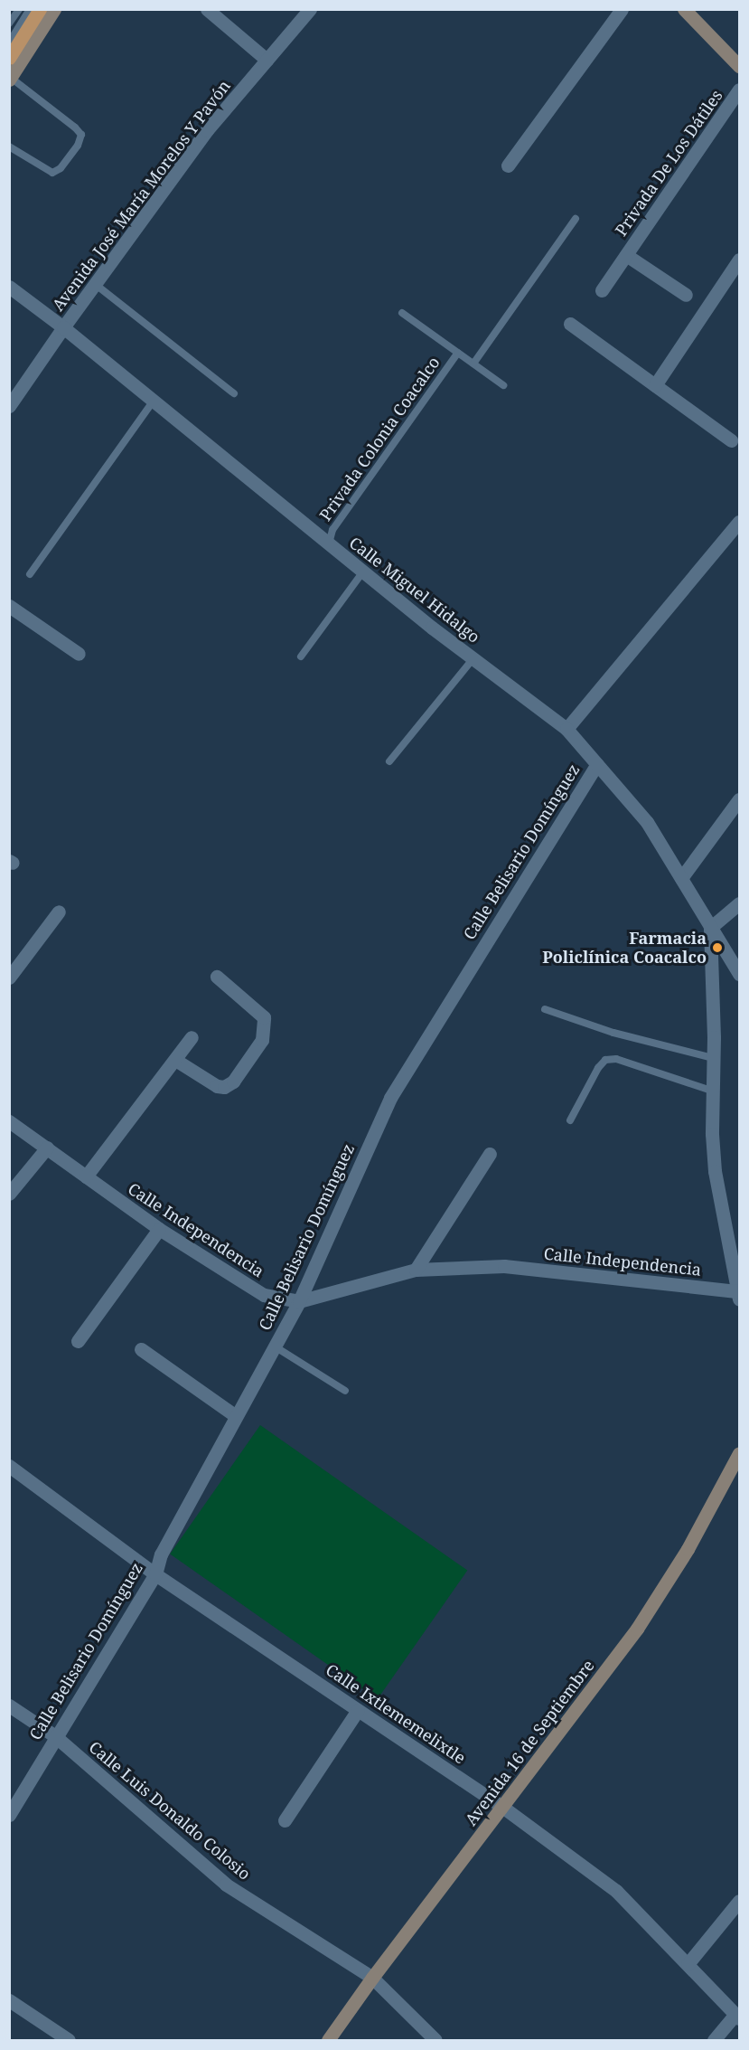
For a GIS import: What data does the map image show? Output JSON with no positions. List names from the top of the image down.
{
  "streets": {
    "main road": ["Avenida 16 de Septiembre"],
    "street": [
      "Privada De Los Dátiles",
      "Avenida José María Morelos Y Pavón",
      "Calle Miguel Hidalgo",
      "Calle Belisario Domínguez",
      "Calle Independencia",
      "Calle Ixtlememelixtle",
      "Calle Luis Donaldo Colosio"
    ],
    "lane": ["Privada Colonia Coacalco"]
  },
  "crossings": [
    ["Avenida José María Morelos Y Pavón", "Calle Miguel Hidalgo"],
    ["Privada Colonia Coacalco", "Calle Miguel Hidalgo"],
    ["Calle Miguel Hidalgo", "Calle Belisario Domínguez"],
    ["Calle Belisario Domínguez", "Calle Independencia"],
    ["Calle Belisario Domínguez", "Calle Ixtlememelixtle"],
    ["Calle Belisario Domínguez", "Calle Luis Donaldo Colosio"],
    ["Calle Ixtlememelixtle", "Avenida 16 de Septiembre"],
    ["Avenida 16 de Septiembre", "Calle Luis Donaldo Colosio"]
  ],
  "places": ["Farmacia Policlínica Coacalco"]
}
